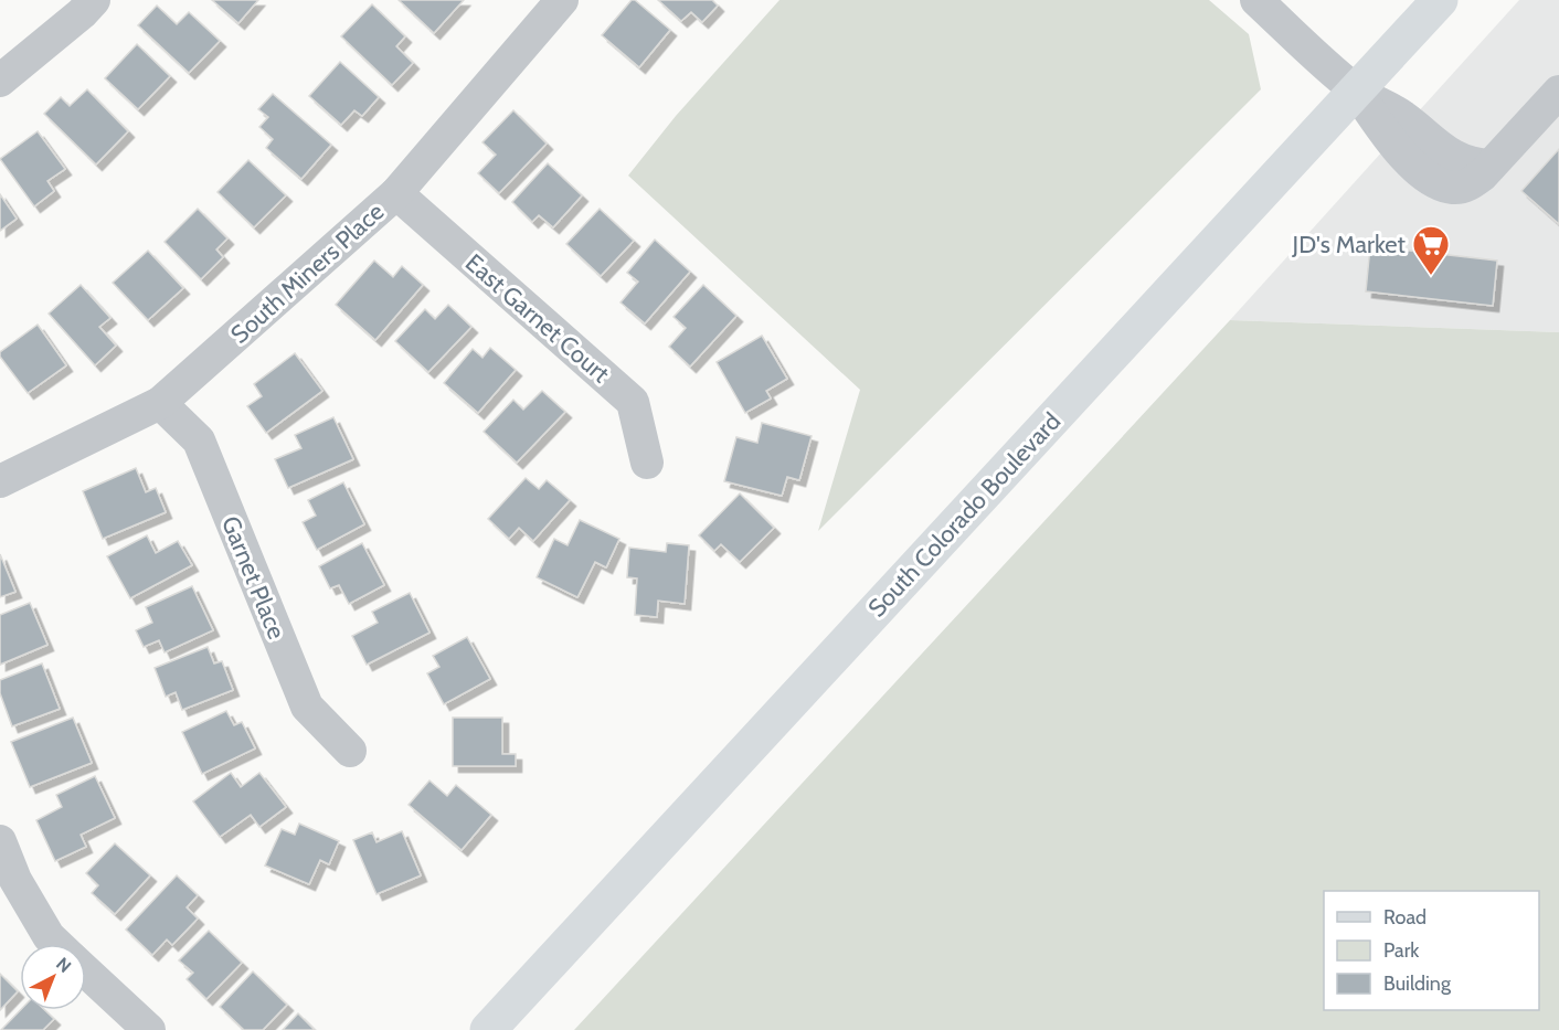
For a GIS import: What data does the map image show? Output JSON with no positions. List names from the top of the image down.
{
  "streets": {
    "main road": ["South Colorado Boulevard"],
    "street": ["South Miners Place", "East Garnet Court", "Garnet Place"]
  },
  "crossings": [
    ["South Miners Place", "East Garnet Court"],
    ["South Miners Place", "Garnet Place"]
  ],
  "places": {
    "supermarket": ["JD's Market"]
  },
  "legend": ["Road", "Park", "Building"],
  "north": "top right"
}
